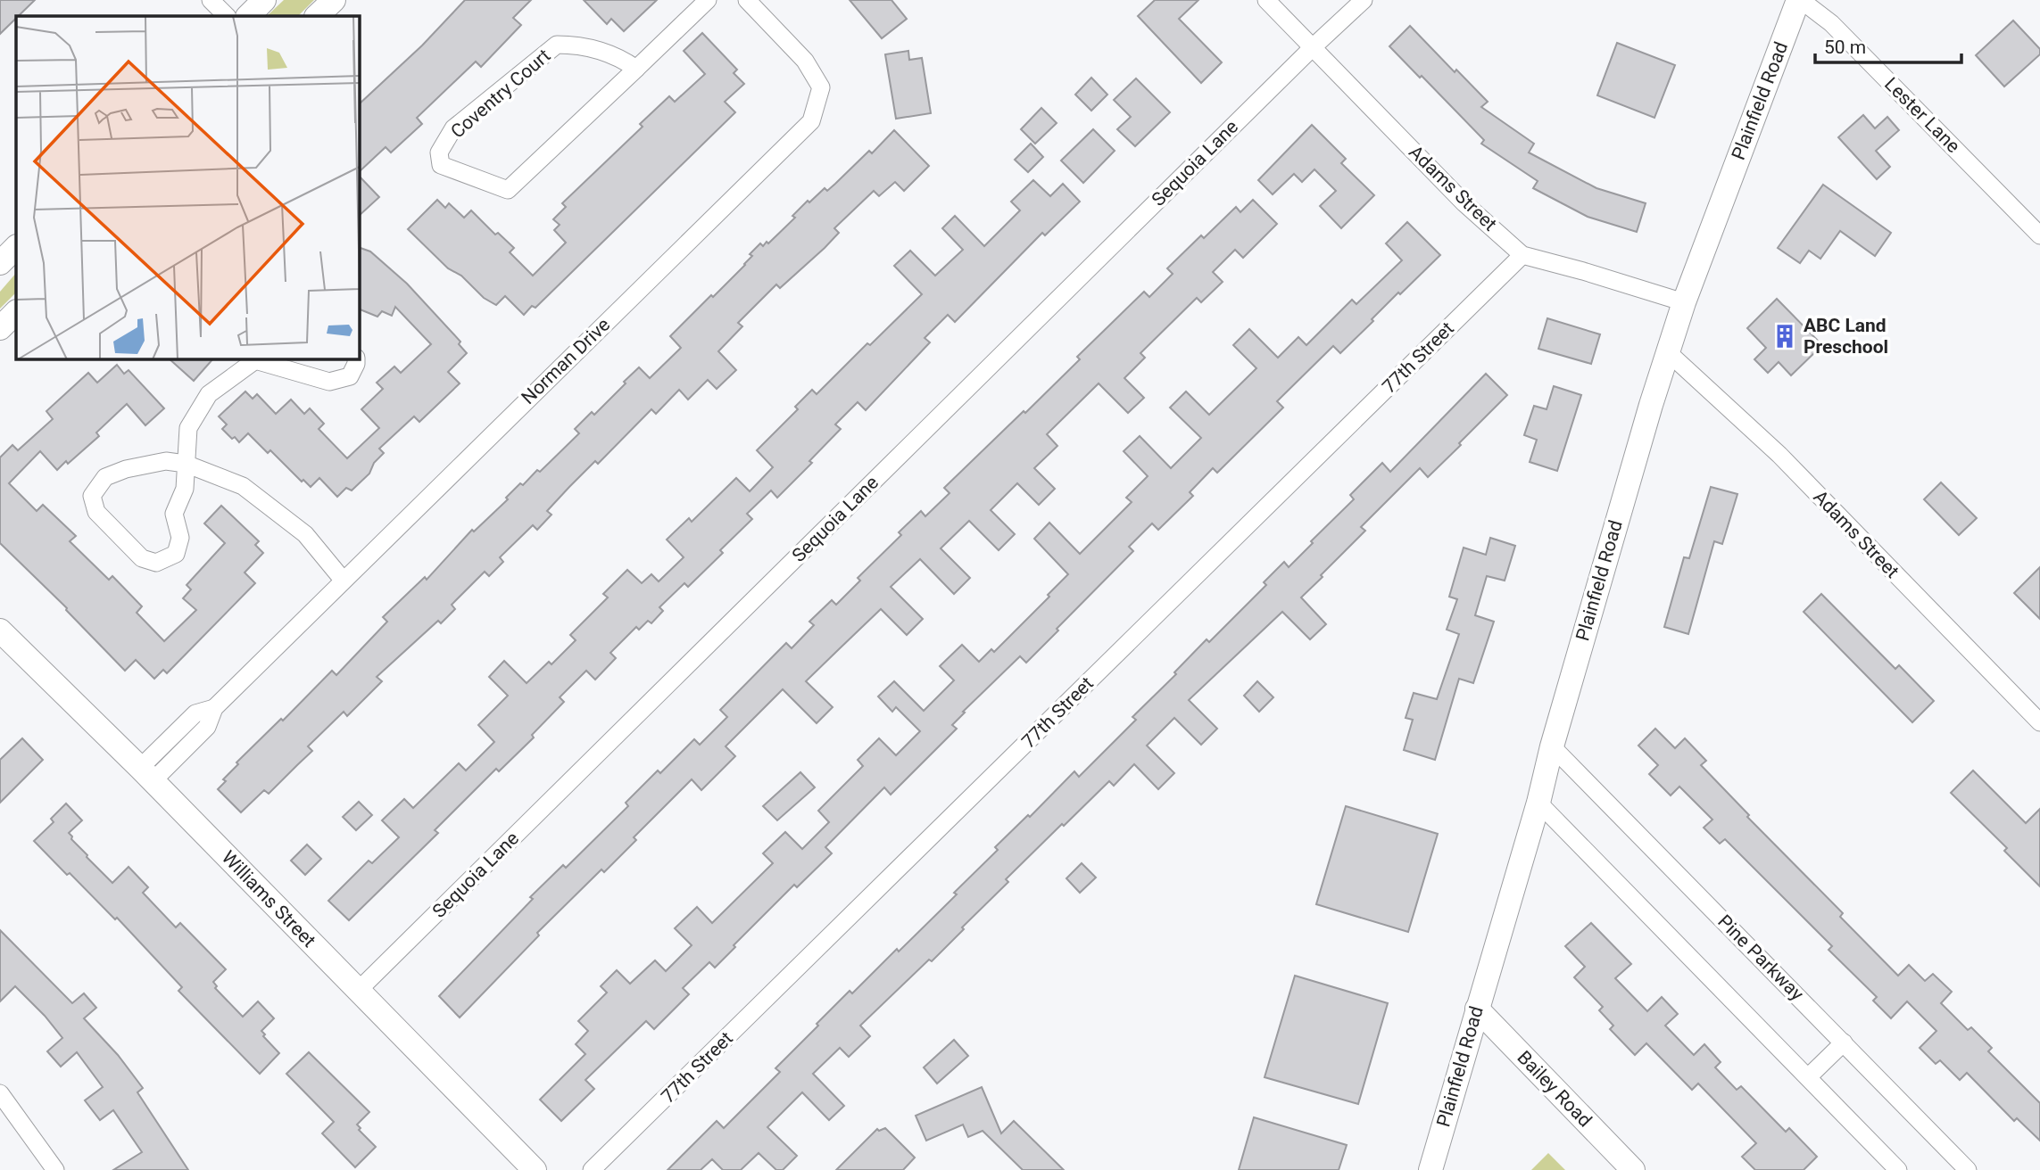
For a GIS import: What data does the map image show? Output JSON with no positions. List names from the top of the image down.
{
  "streets": {
    "main road": ["Plainfield Road", "Williams Street", "Bailey Road"],
    "street": [
      "Coventry Court",
      "Lester Lane",
      "Sequoia Lane",
      "Adams Street",
      "77th Street",
      "Norman Drive",
      "Pine Parkway"
    ]
  },
  "crossings": [
    ["Plainfield Road", "Lester Lane"],
    ["Plainfield Road", "Adams Street"],
    ["Plainfield Road", "Pine Parkway"],
    ["Plainfield Road", "Bailey Road"],
    ["Sequoia Lane", "Adams Street"],
    ["Sequoia Lane", "Williams Street"],
    ["Adams Street", "77th Street"],
    ["Norman Drive", "Williams Street"]
  ],
  "places": {
    "building": ["ABC Land Preschool"]
  },
  "scale_bar": "50 m"
}
